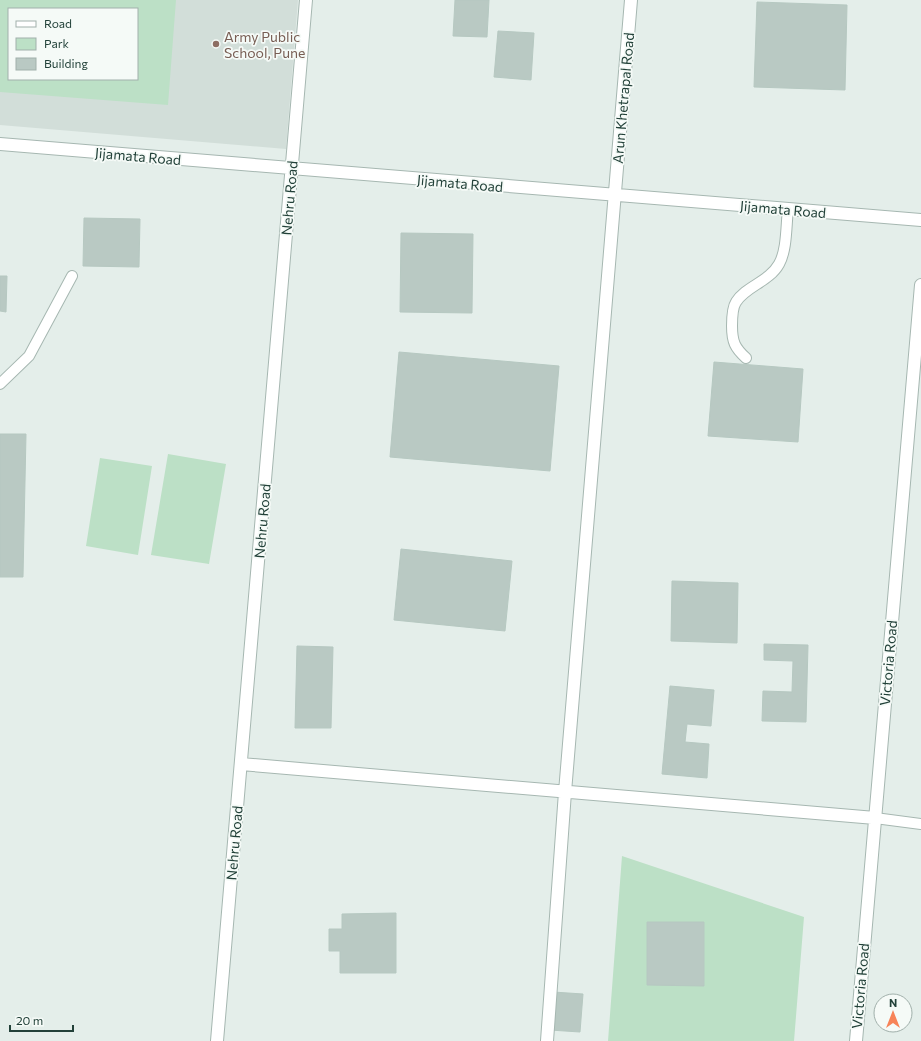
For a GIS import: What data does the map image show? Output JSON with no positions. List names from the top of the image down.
{
  "streets": {
    "street": [
      "Arun Khetrapal Road",
      "Jijamata Road",
      "Nehru Road",
      "Victoria Road"
    ]
  },
  "crossings": [
    ["Arun Khetrapal Road", "Jijamata Road"],
    ["Jijamata Road", "Nehru Road"]
  ],
  "places": ["Army Public School, Pune"],
  "legend": ["Road", "Park", "Building"],
  "scale_bar": "20 m",
  "north": "top"
}
